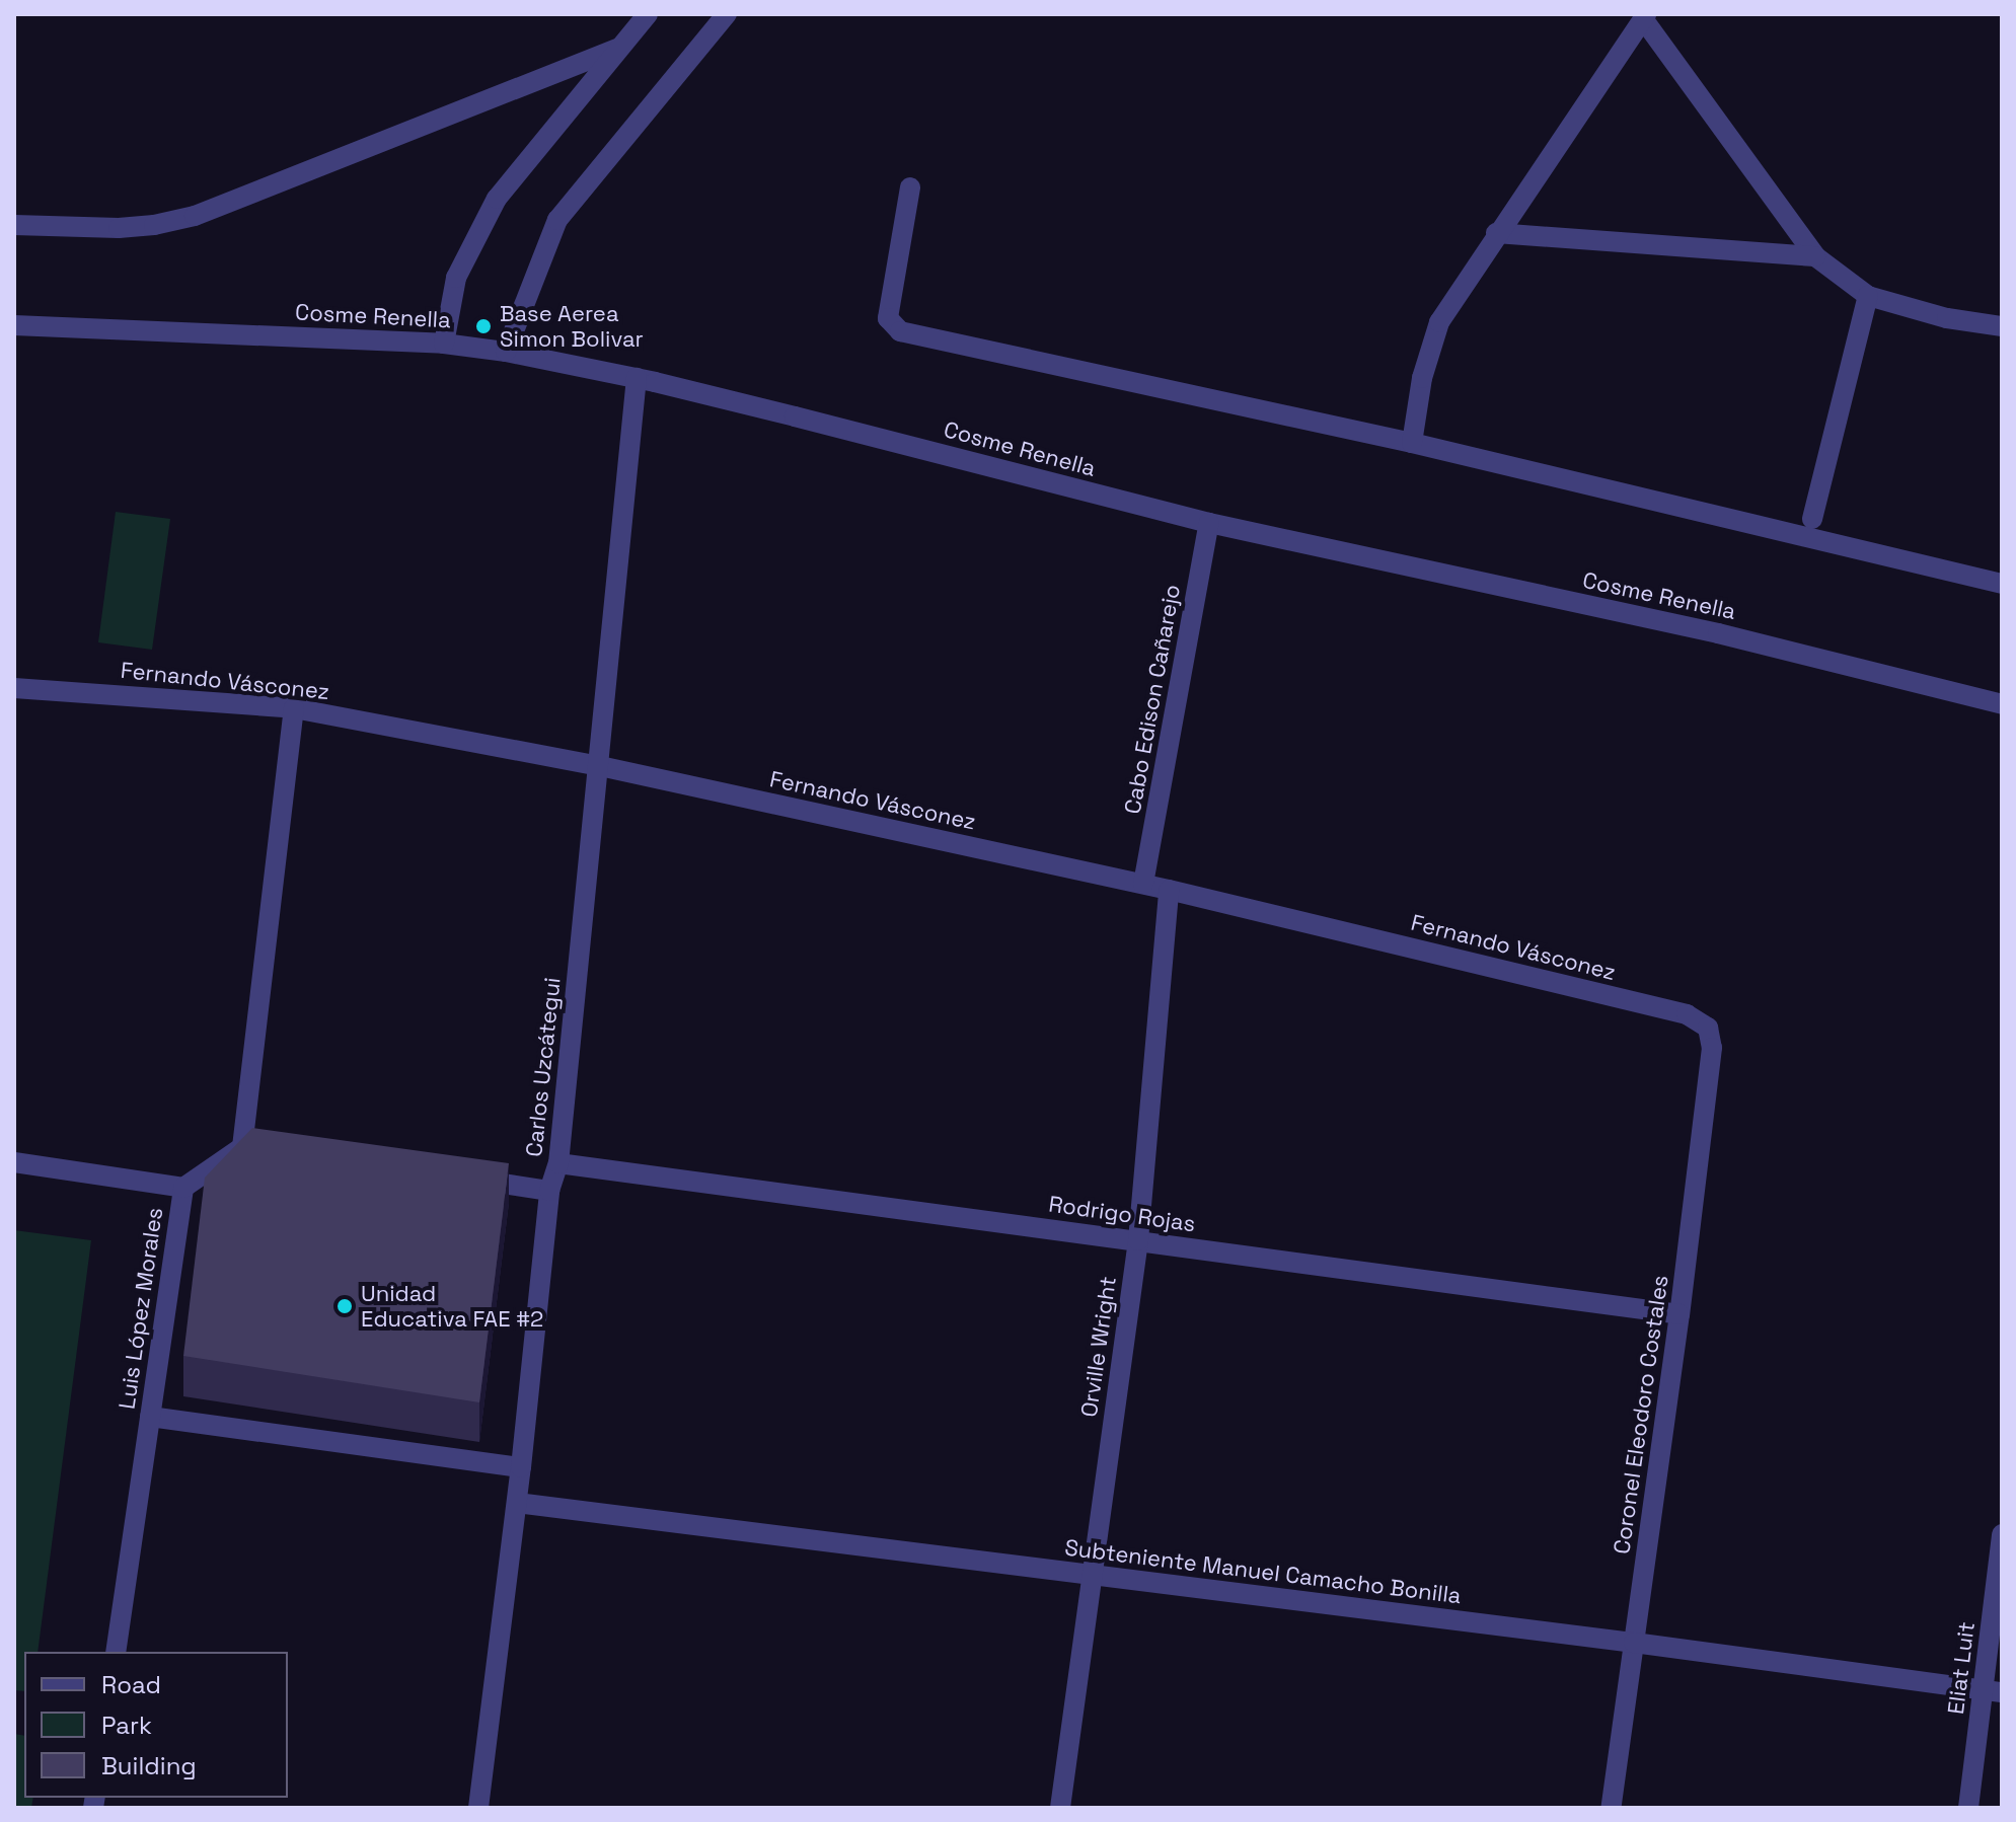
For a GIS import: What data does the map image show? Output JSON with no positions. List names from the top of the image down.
{
  "streets": {
    "street": [
      "Cosme Renella",
      "Fernando Vásconez",
      "Cabo Edison Cañarejo",
      "Carlos Uzcátegui",
      "Rodrigo Rojas",
      "Luis López Morales",
      "Orville Wright",
      "Coronel Eleodoro Costales",
      "Subteniente Manuel Camacho Bonilla",
      "Eliat Luit"
    ]
  },
  "crossings": [
    ["Cosme Renella", "Cabo Edison Cañarejo"],
    ["Cosme Renella", "Carlos Uzcátegui"],
    ["Fernando Vásconez", "Cabo Edison Cañarejo"],
    ["Fernando Vásconez", "Carlos Uzcátegui"],
    ["Fernando Vásconez", "Luis López Morales"],
    ["Fernando Vásconez", "Orville Wright"],
    ["Fernando Vásconez", "Coronel Eleodoro Costales"],
    ["Carlos Uzcátegui", "Rodrigo Rojas"],
    ["Carlos Uzcátegui", "Subteniente Manuel Camacho Bonilla"],
    ["Rodrigo Rojas", "Orville Wright"],
    ["Rodrigo Rojas", "Coronel Eleodoro Costales"],
    ["Orville Wright", "Subteniente Manuel Camacho Bonilla"],
    ["Coronel Eleodoro Costales", "Subteniente Manuel Camacho Bonilla"],
    ["Subteniente Manuel Camacho Bonilla", "Eliat Luit"]
  ],
  "places": ["Base Aerea Simon Bolivar", "Unidad Educativa FAE #2"],
  "legend": ["Road", "Park", "Building"]
}
